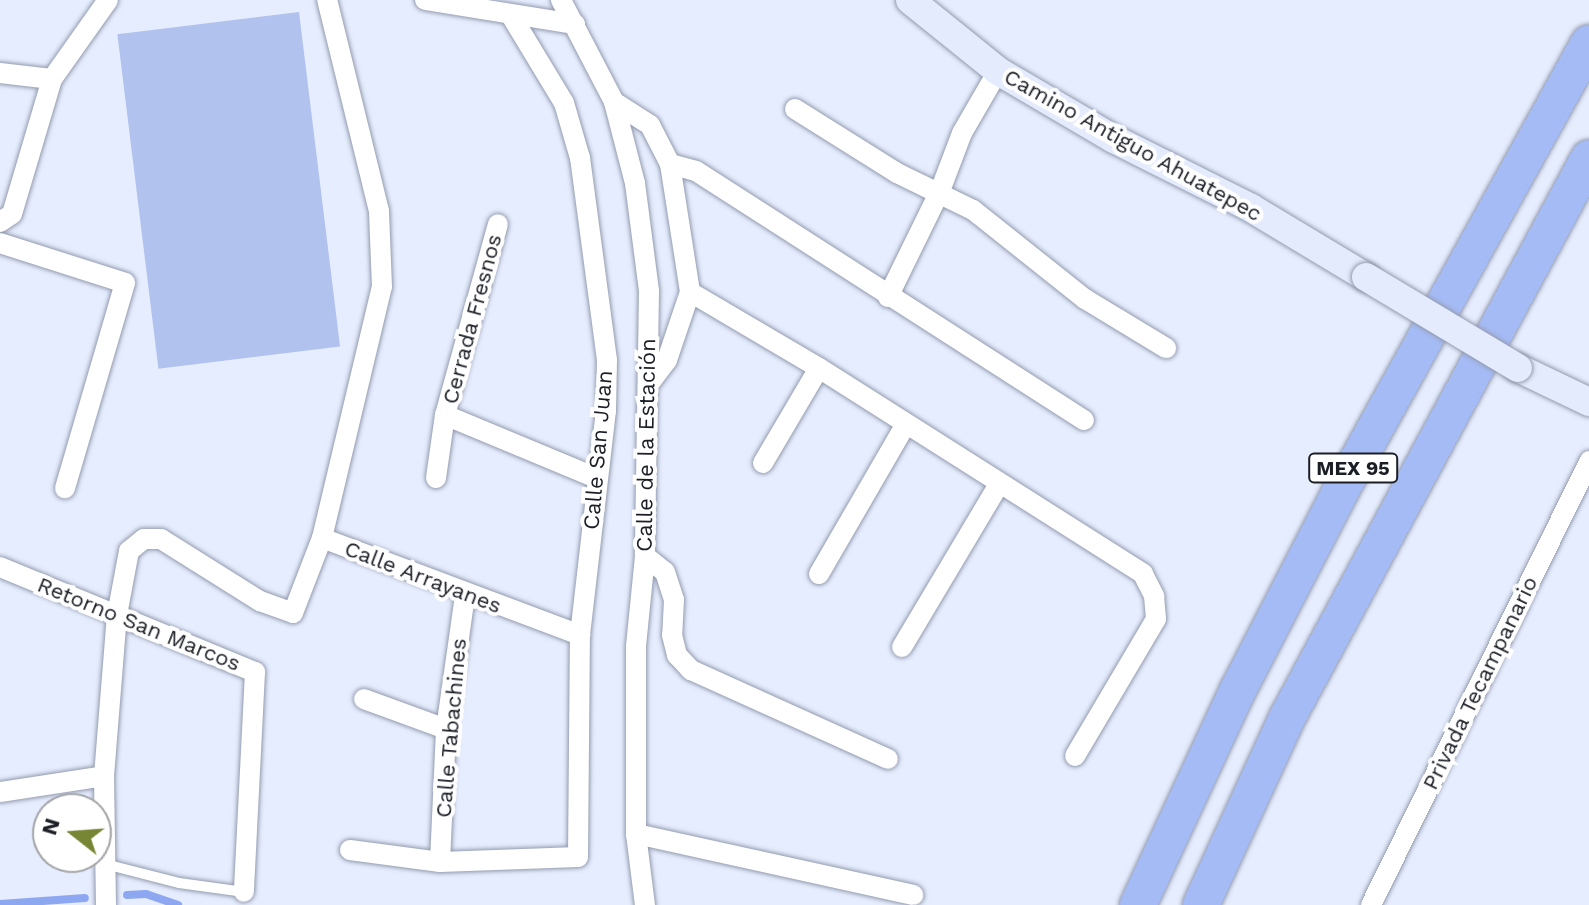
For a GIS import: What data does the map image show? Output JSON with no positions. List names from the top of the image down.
{
  "streets": {
    "highway": ["MEX 95"],
    "street": [
      "Camino Antiguo Ahuatepec",
      "Cerrada Fresnos",
      "Calle de la Estación",
      "Calle San Juan",
      "Calle Arrayanes",
      "Retorno San Marcos",
      "Privada Tecampanario",
      "Calle Tabachines"
    ]
  },
  "crossings": [
    ["Cerrada Fresnos", "Calle San Juan"],
    ["Calle San Juan", "Calle Arrayanes"],
    ["Calle San Juan", "Calle Tabachines"],
    ["Calle Arrayanes", "Retorno San Marcos"],
    ["Calle Arrayanes", "Calle Tabachines"]
  ],
  "north": "left"
}
